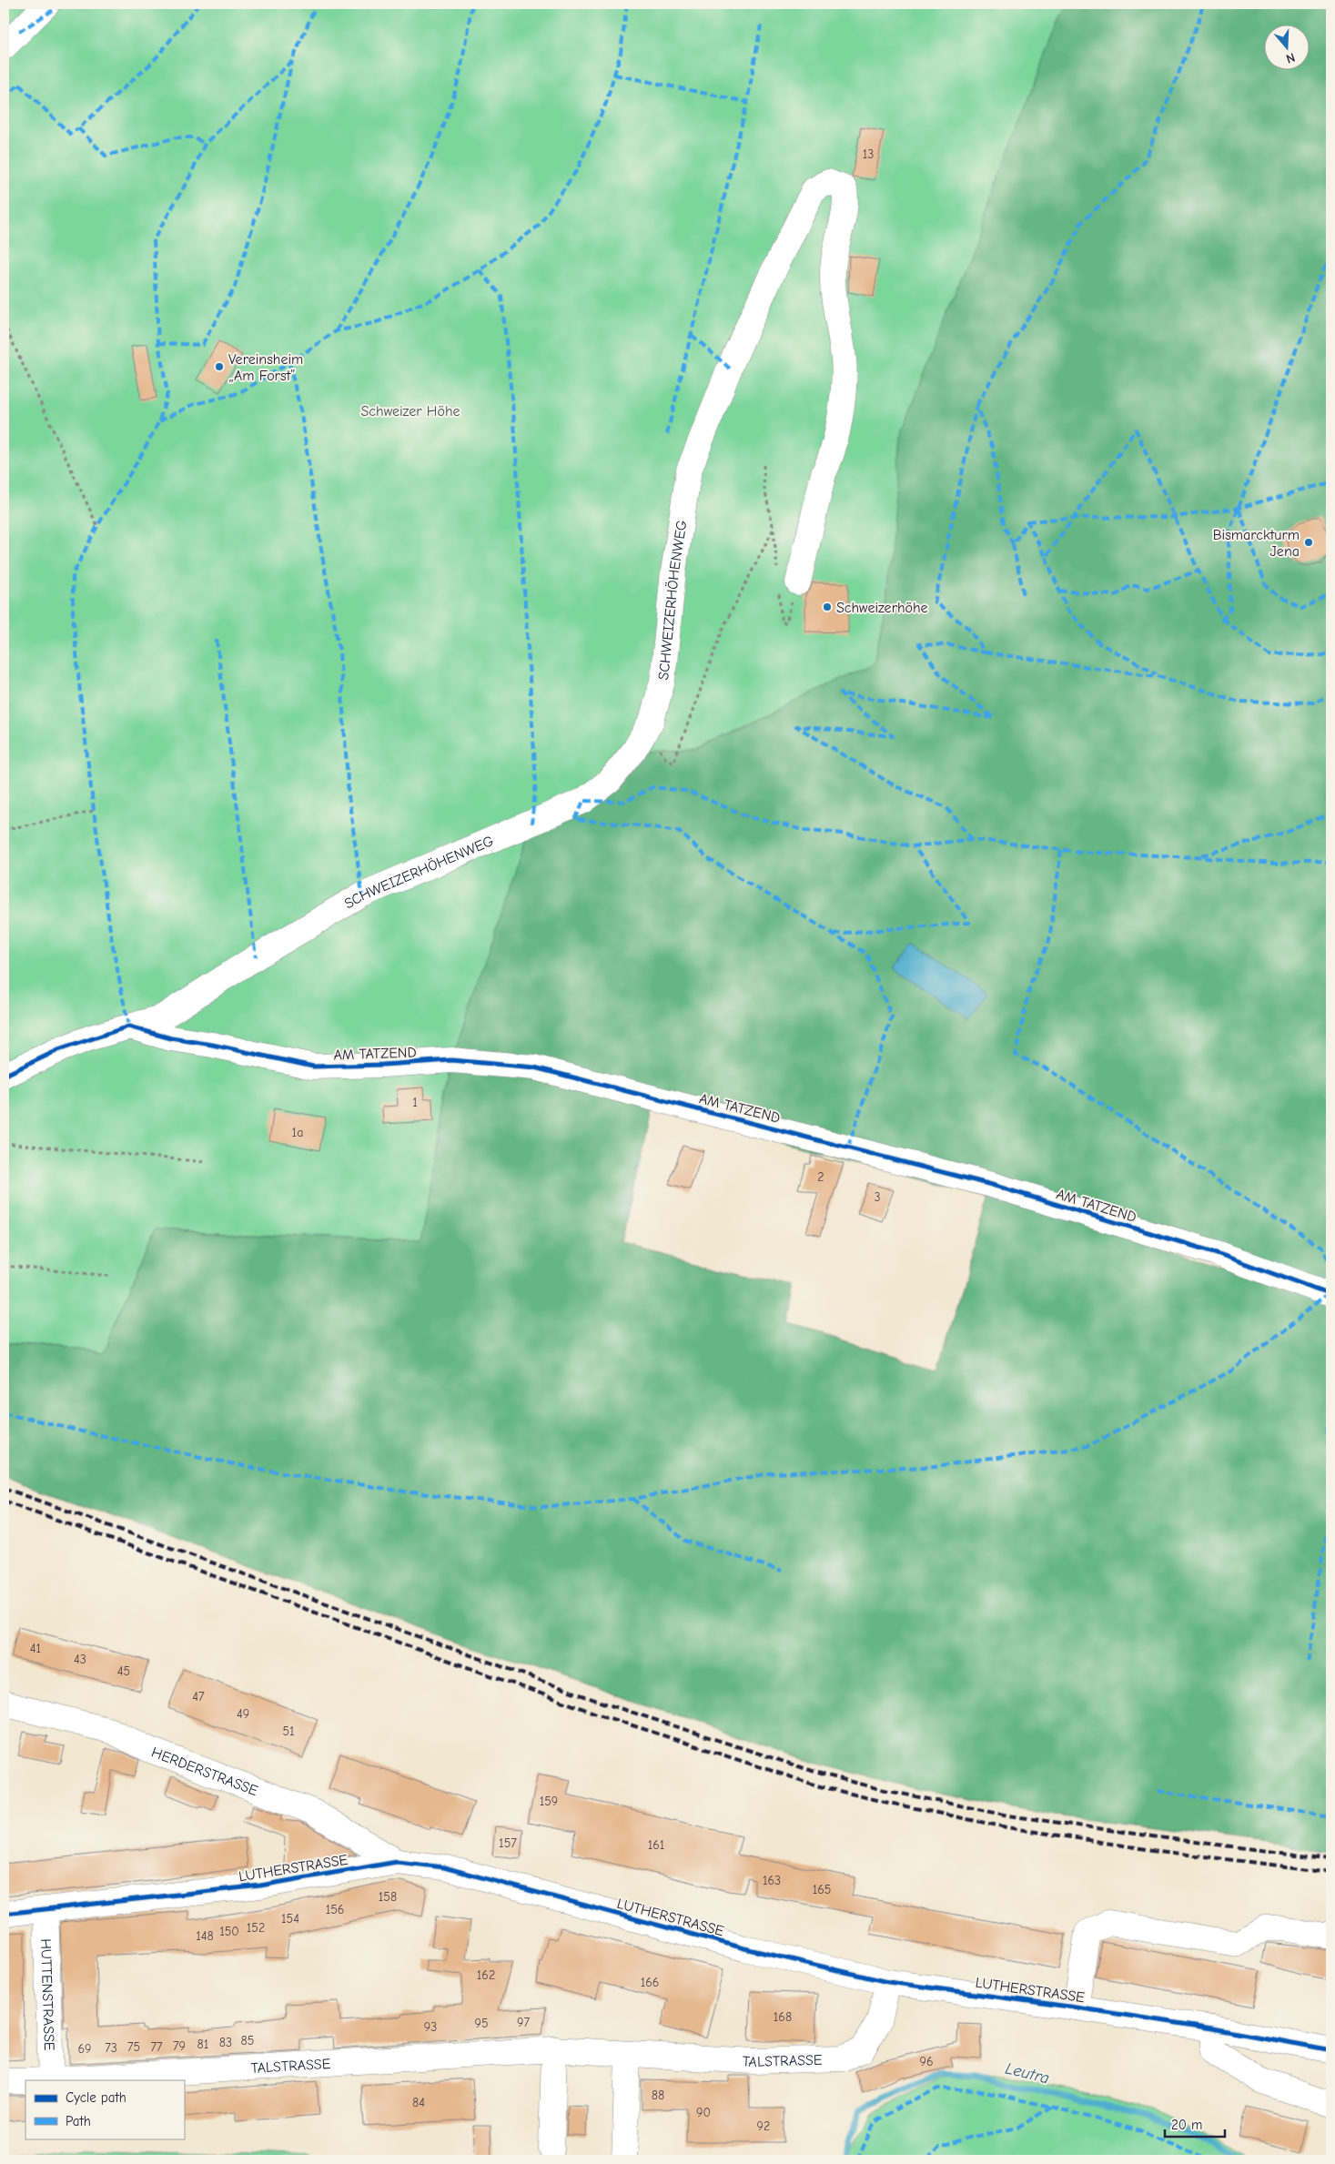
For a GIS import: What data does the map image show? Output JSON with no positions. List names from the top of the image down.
{
  "streets": {
    "street": [
      "SCHWEIZERHÖHENWEG",
      "AM TATZEND",
      "HERDERSTRASSE",
      "LUTHERSTRASSE",
      "HUTTENSTRASSE",
      "TALSTRASSE"
    ]
  },
  "crossings": [
    ["SCHWEIZERHÖHENWEG", "AM TATZEND"],
    ["HERDERSTRASSE", "LUTHERSTRASSE"],
    ["LUTHERSTRASSE", "HUTTENSTRASSE"],
    ["LUTHERSTRASSE", "TALSTRASSE"],
    ["HUTTENSTRASSE", "TALSTRASSE"]
  ],
  "water": ["Leutra"],
  "parks": ["Schweizer Höhe"],
  "places": ["Vereinsheim „Am Forst”", "Bismarckturm Jena", "Schweizerhöhe"],
  "house_numbers": [
    "13",
    "1",
    "1a",
    "2",
    "3",
    "41",
    "43",
    "45",
    "47",
    "49",
    "51",
    "159",
    "157",
    "161",
    "163",
    "165",
    "158",
    "156",
    "154",
    "152",
    "150",
    "148",
    "162",
    "166",
    "168",
    "97",
    "95",
    "93",
    "85",
    "83",
    "81",
    "79",
    "75",
    "77",
    "73",
    "69",
    "96",
    "88",
    "84",
    "90",
    "92"
  ],
  "legend": ["Cycle path", "Path"],
  "scale_bar": "20 m",
  "north": "bottom"
}
